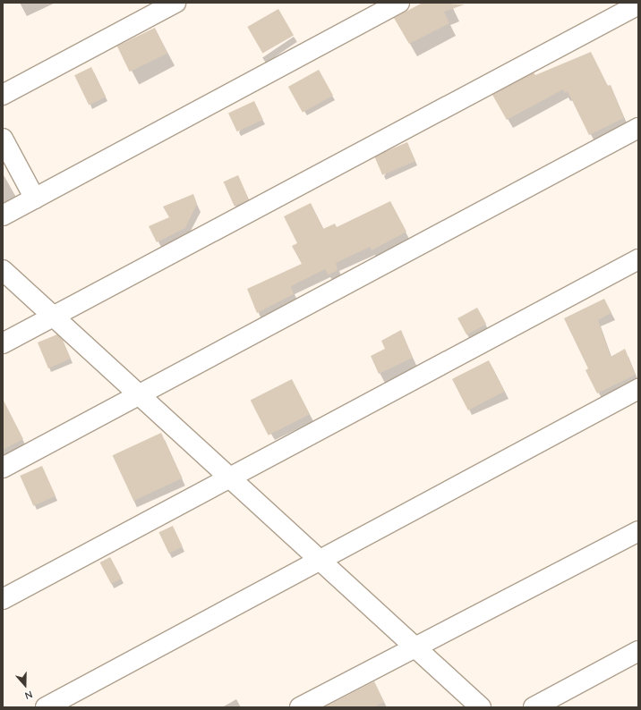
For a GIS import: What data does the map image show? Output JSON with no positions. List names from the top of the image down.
{
  "north": "bottom"
}
